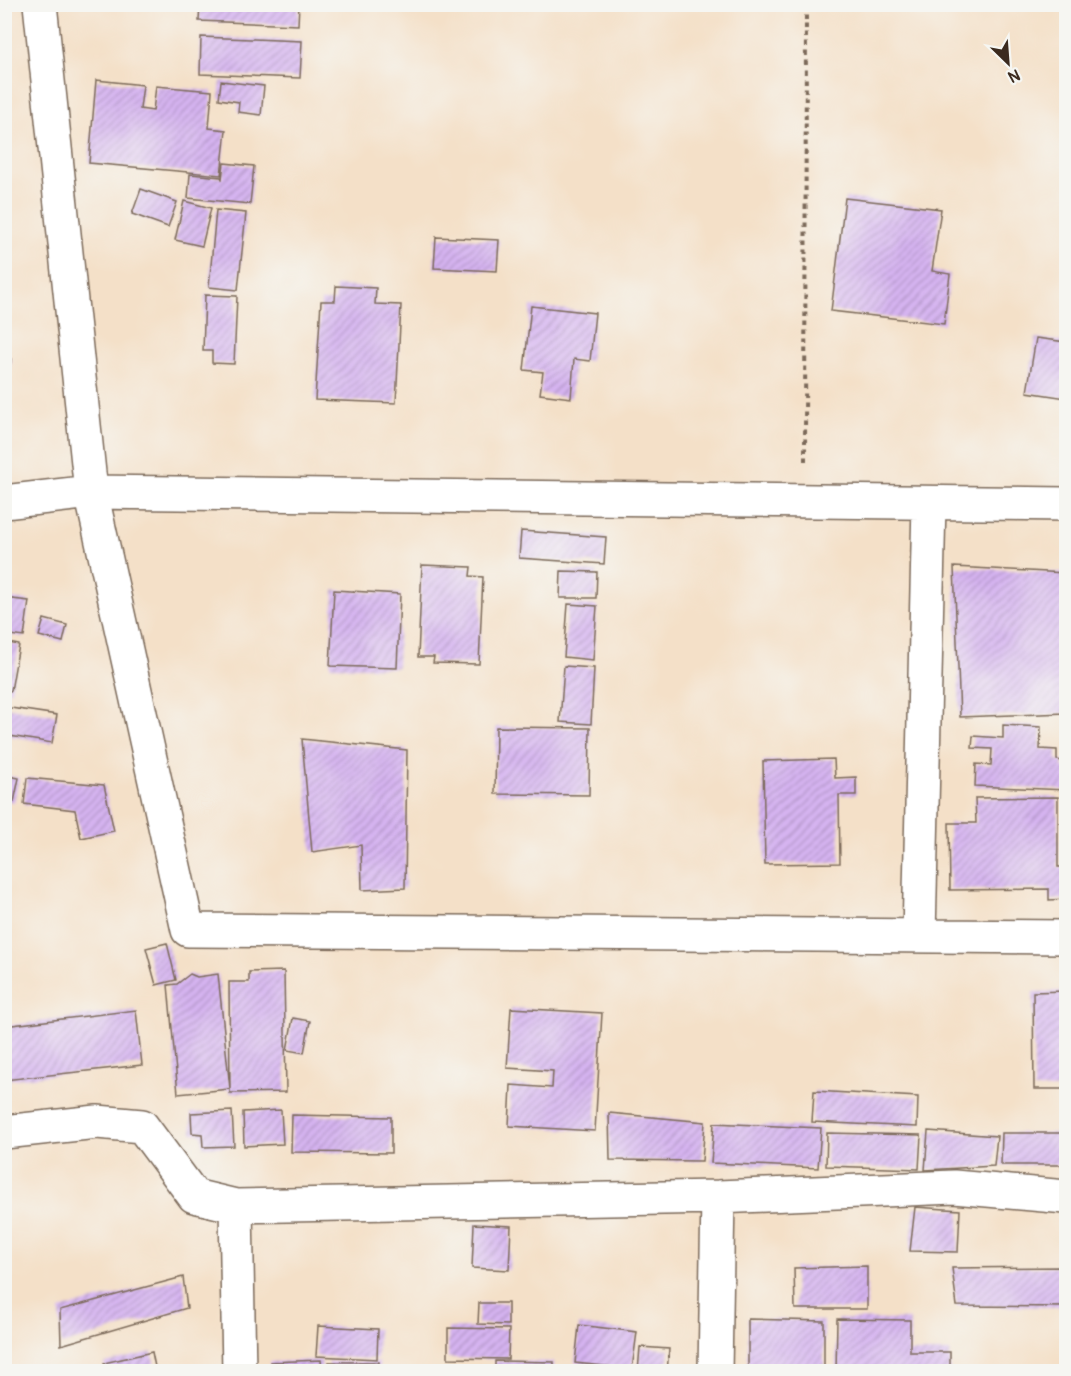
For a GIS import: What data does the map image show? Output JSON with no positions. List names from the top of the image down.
{
  "north": "bottom right"
}
